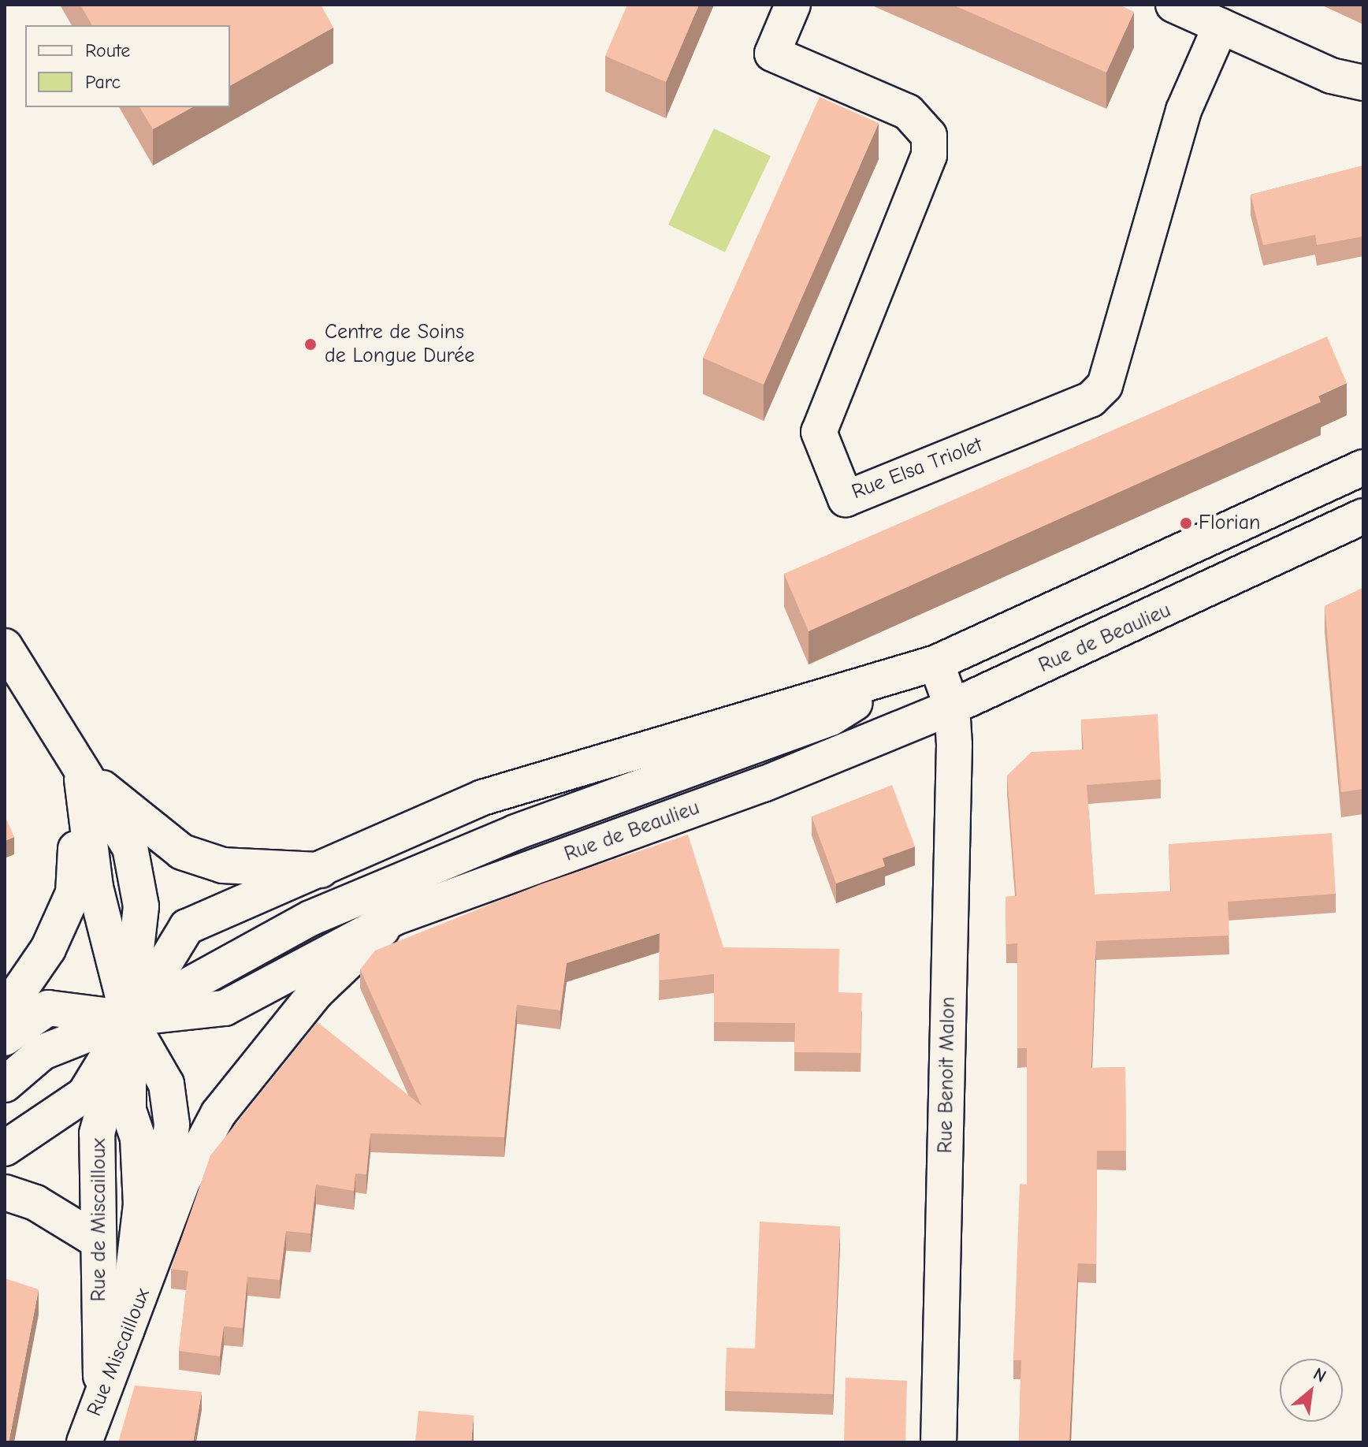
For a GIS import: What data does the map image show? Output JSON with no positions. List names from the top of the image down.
{
  "streets": {
    "street": [
      "Rue Elsa Triolet",
      "Rue de Beaulieu",
      "Rue Benoit Malon",
      "Rue de Miscailloux",
      "Rue Miscailloux"
    ]
  },
  "crossings": [
    ["Rue de Beaulieu", "Rue Benoit Malon"],
    ["Rue de Beaulieu", "Rue de Miscailloux"],
    ["Rue de Miscailloux", "Rue Miscailloux"]
  ],
  "places": ["Centre de Soins de Longue Durée", "Florian"],
  "legend": ["Route", "Parc"],
  "north": "top right"
}
